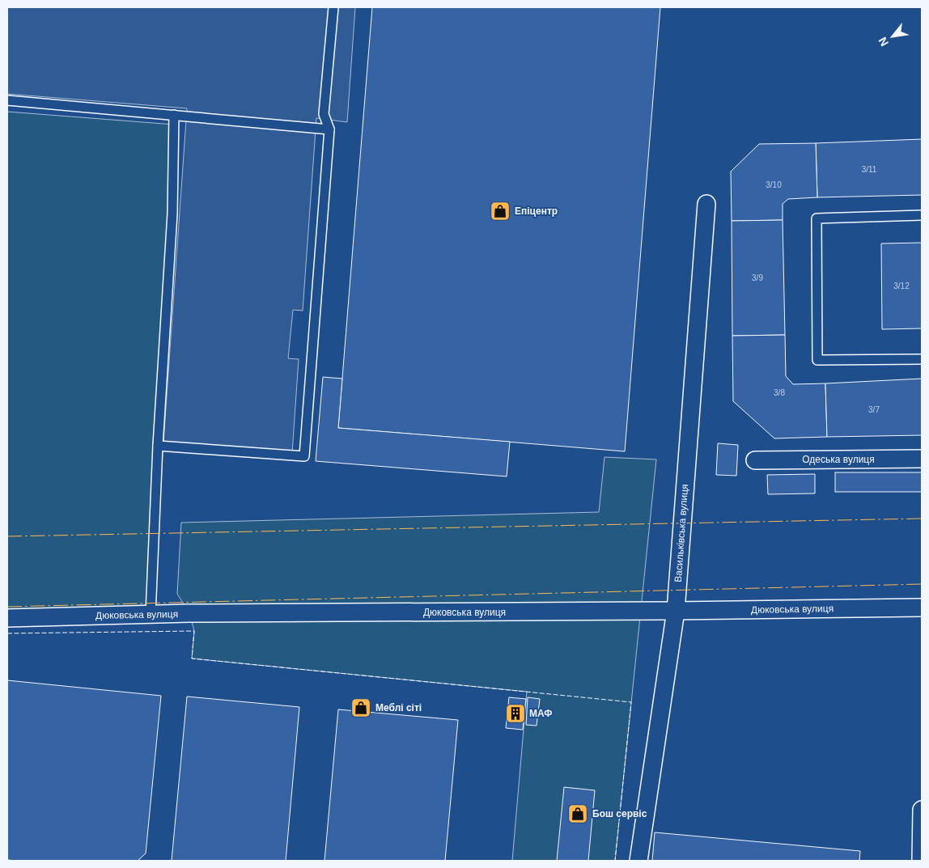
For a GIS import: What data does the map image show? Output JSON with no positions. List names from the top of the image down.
{
  "streets": {
    "street": ["Одеська вулиця", "Васильківська вулиця", "Дюковська вулиця"]
  },
  "crossings": [
    ["Васильківська вулиця", "Дюковська вулиця"]
  ],
  "places": {
    "shop": ["Епіцентр", "Меблі сіті", "Бош сервіс"],
    "building": ["МАФ"]
  },
  "house_numbers": [
    "3/11",
    "3/10",
    "3/9",
    "3/12",
    "3/8",
    "3/7"
  ],
  "north": "bottom left"
}
